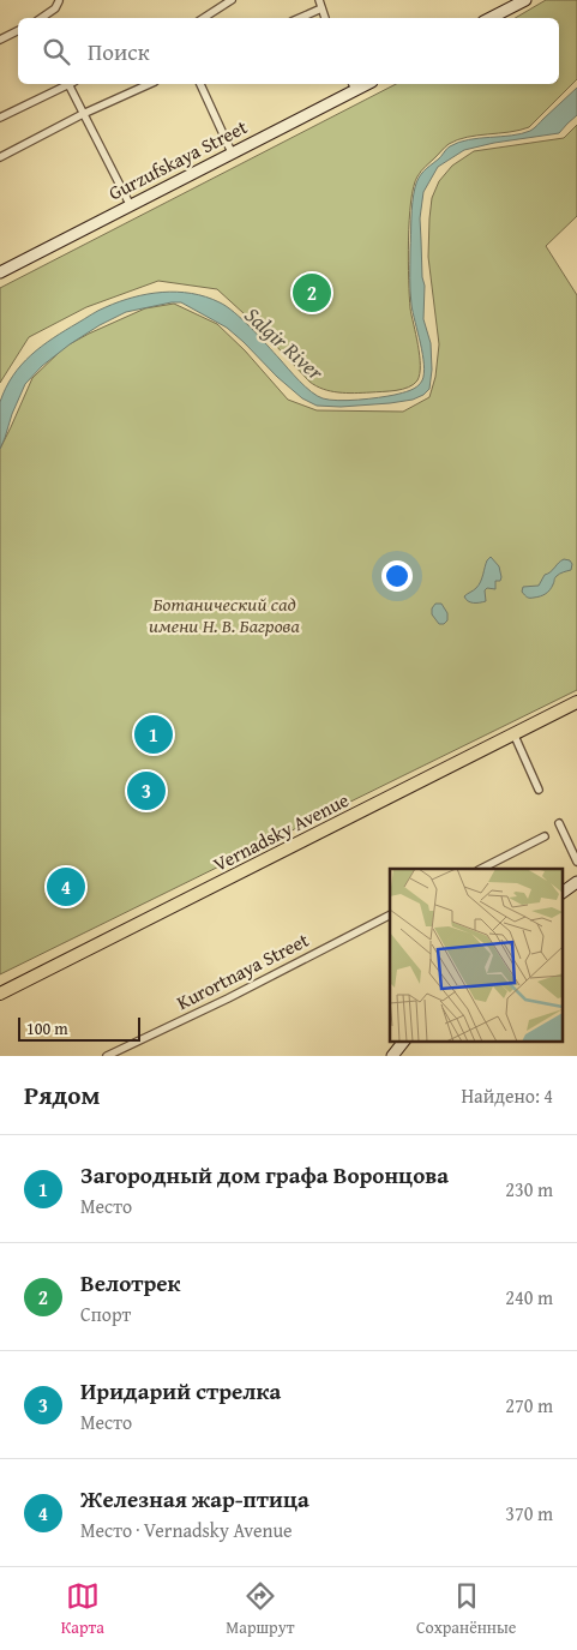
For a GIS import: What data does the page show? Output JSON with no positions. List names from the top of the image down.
{
  "streets": {
    "main road": ["Gurzufskaya Street", "Vernadsky Avenue"],
    "street": ["Kurortnaya Street"]
  },
  "water": ["Salgir River"],
  "parks": ["Ботанический сад имени Н. В. Багрова"],
  "scale_bar": "100 m",
  "page": {
    "search": "Поиск",
    "pins": [
      "2",
      "1",
      "3",
      "4"
    ],
    "scale": "100 m",
    "heading": ["Рядом", "Найдено: 4"],
    "list": [
      {
        "mark": "1",
        "name": "Загородный дом графа Воронцова",
        "note": "Место",
        "value": "230 m"
      },
      {
        "mark": "2",
        "name": "Велотрек",
        "note": "Спорт",
        "value": "240 m"
      },
      {
        "mark": "3",
        "name": "Иридарий стрелка",
        "note": "Место",
        "value": "270 m"
      },
      {
        "mark": "4",
        "name": "Железная жар-птица",
        "note": "Место · Vernadsky Avenue",
        "value": "370 m"
      }
    ],
    "nav": ["Карта", "Маршрут", "Сохранённые"]
  }
}
